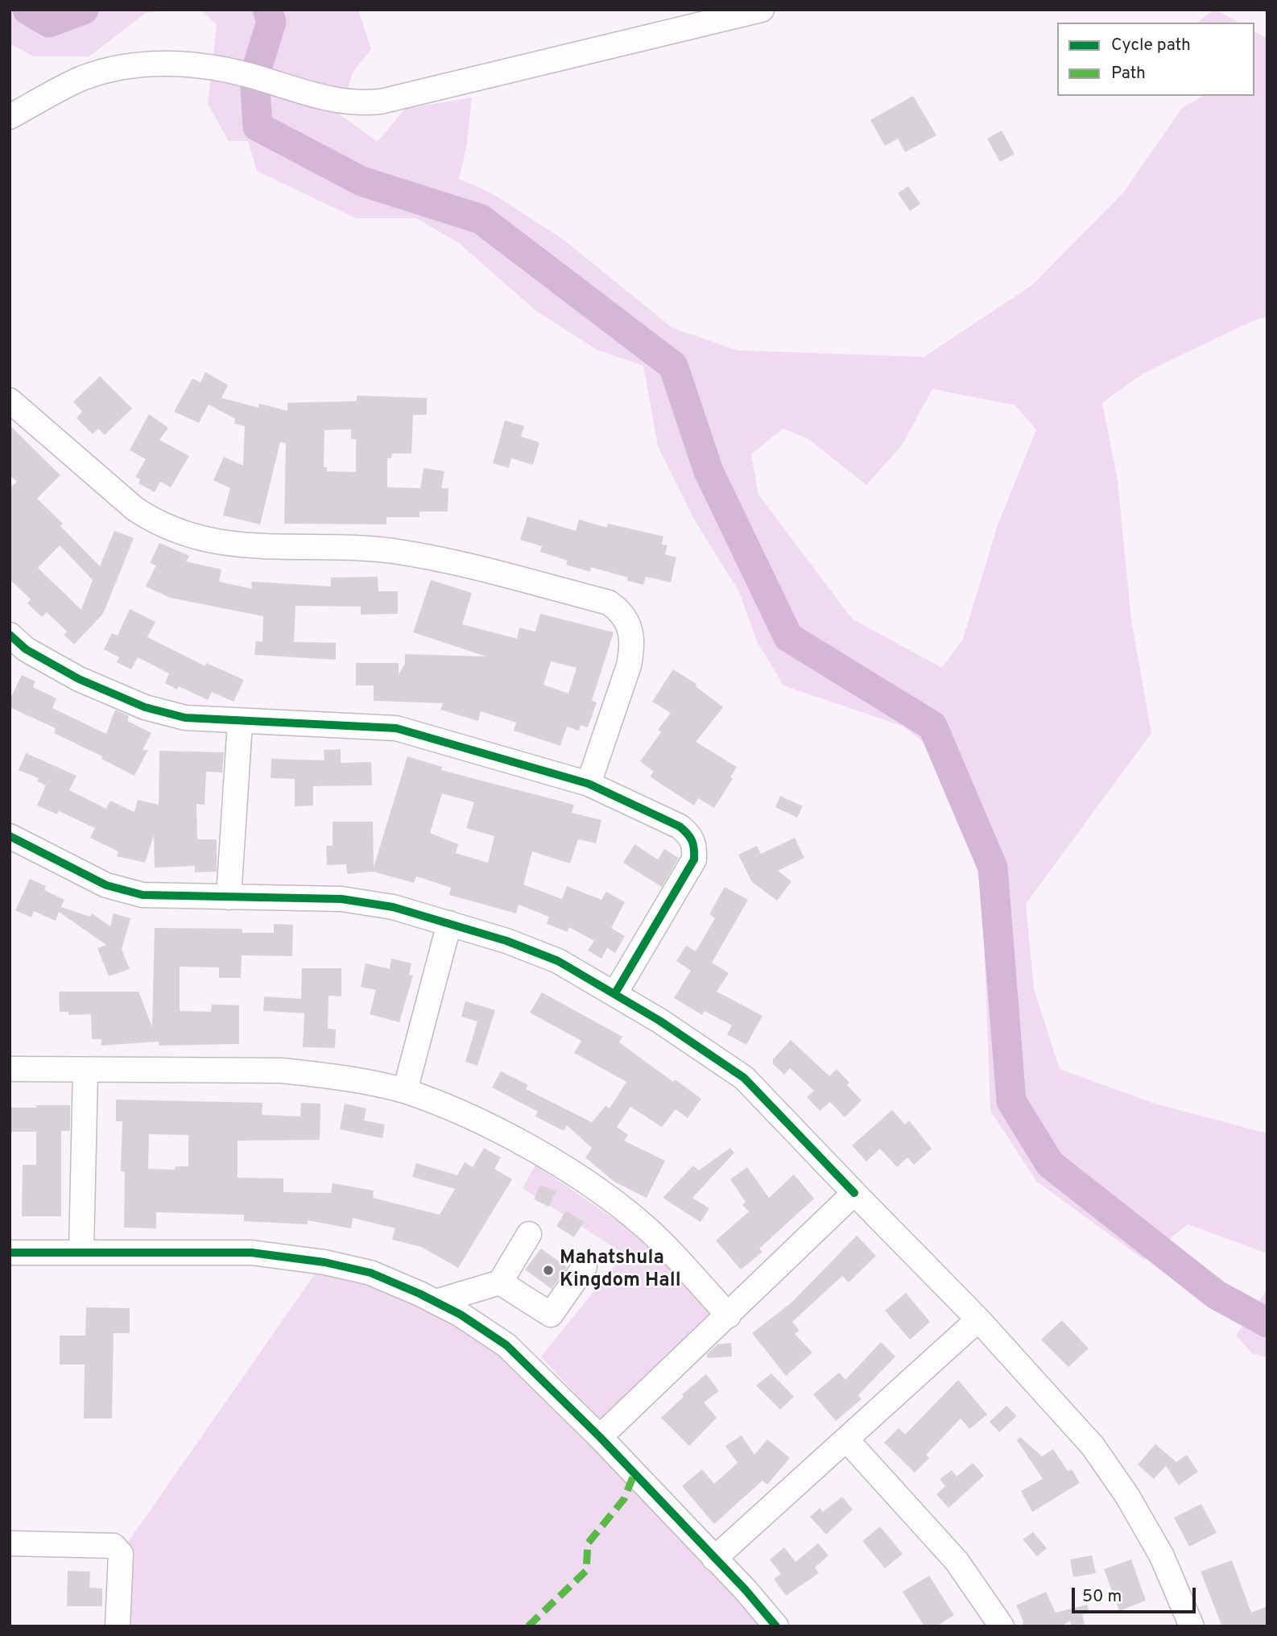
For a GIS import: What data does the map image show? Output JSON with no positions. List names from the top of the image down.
{
  "places": ["Mahatshula Kingdom Hall"],
  "legend": ["Cycle path", "Path"],
  "scale_bar": "50 m"
}
